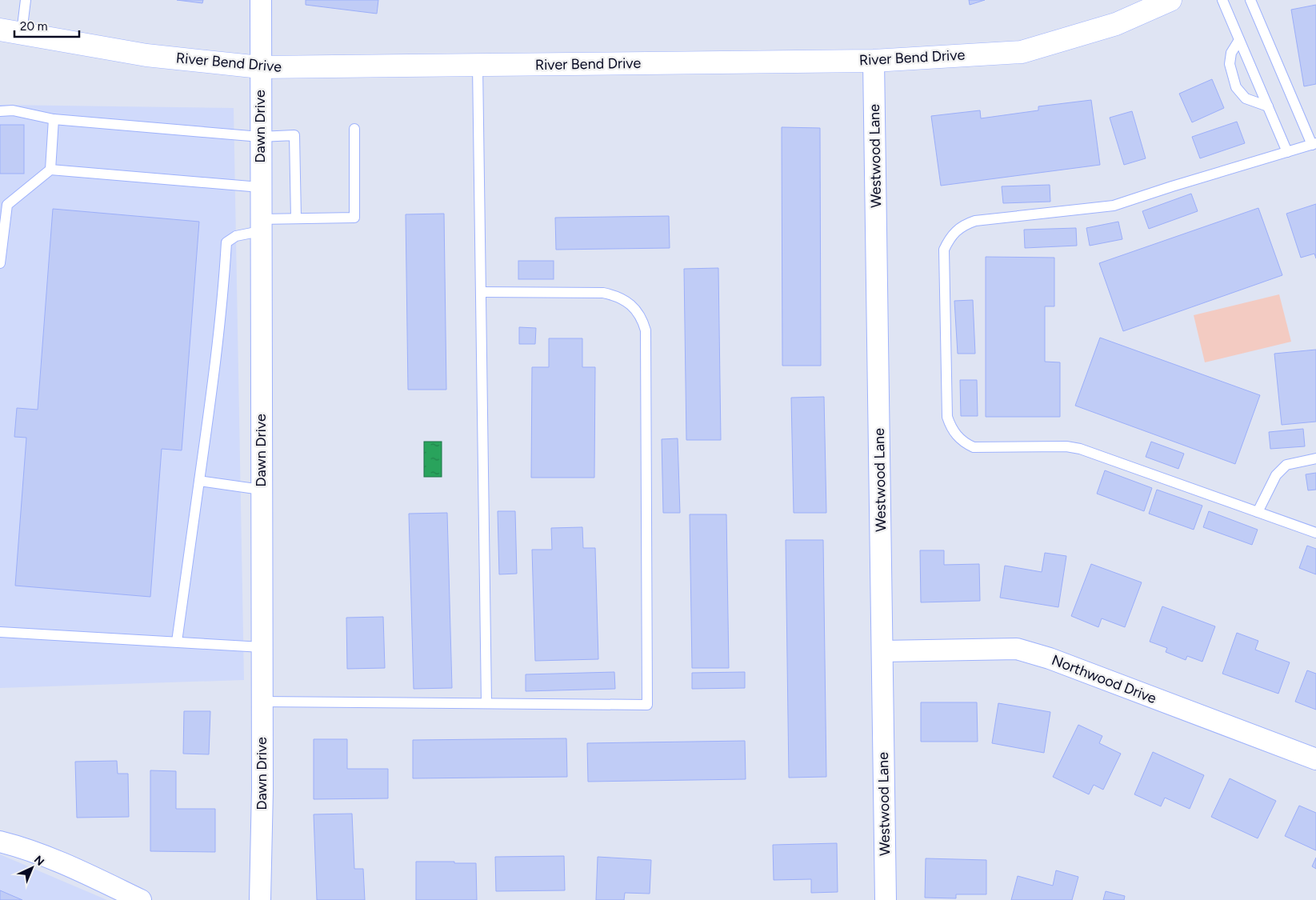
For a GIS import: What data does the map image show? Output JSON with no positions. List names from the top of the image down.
{
  "streets": {
    "street": [
      "River Bend Drive",
      "Dawn Drive",
      "Westwood Lane",
      "Northwood Drive"
    ]
  },
  "crossings": [
    ["River Bend Drive", "Dawn Drive"],
    ["River Bend Drive", "Westwood Lane"],
    ["Westwood Lane", "Northwood Drive"]
  ],
  "scale_bar": "20 m",
  "north": "top right"
}
